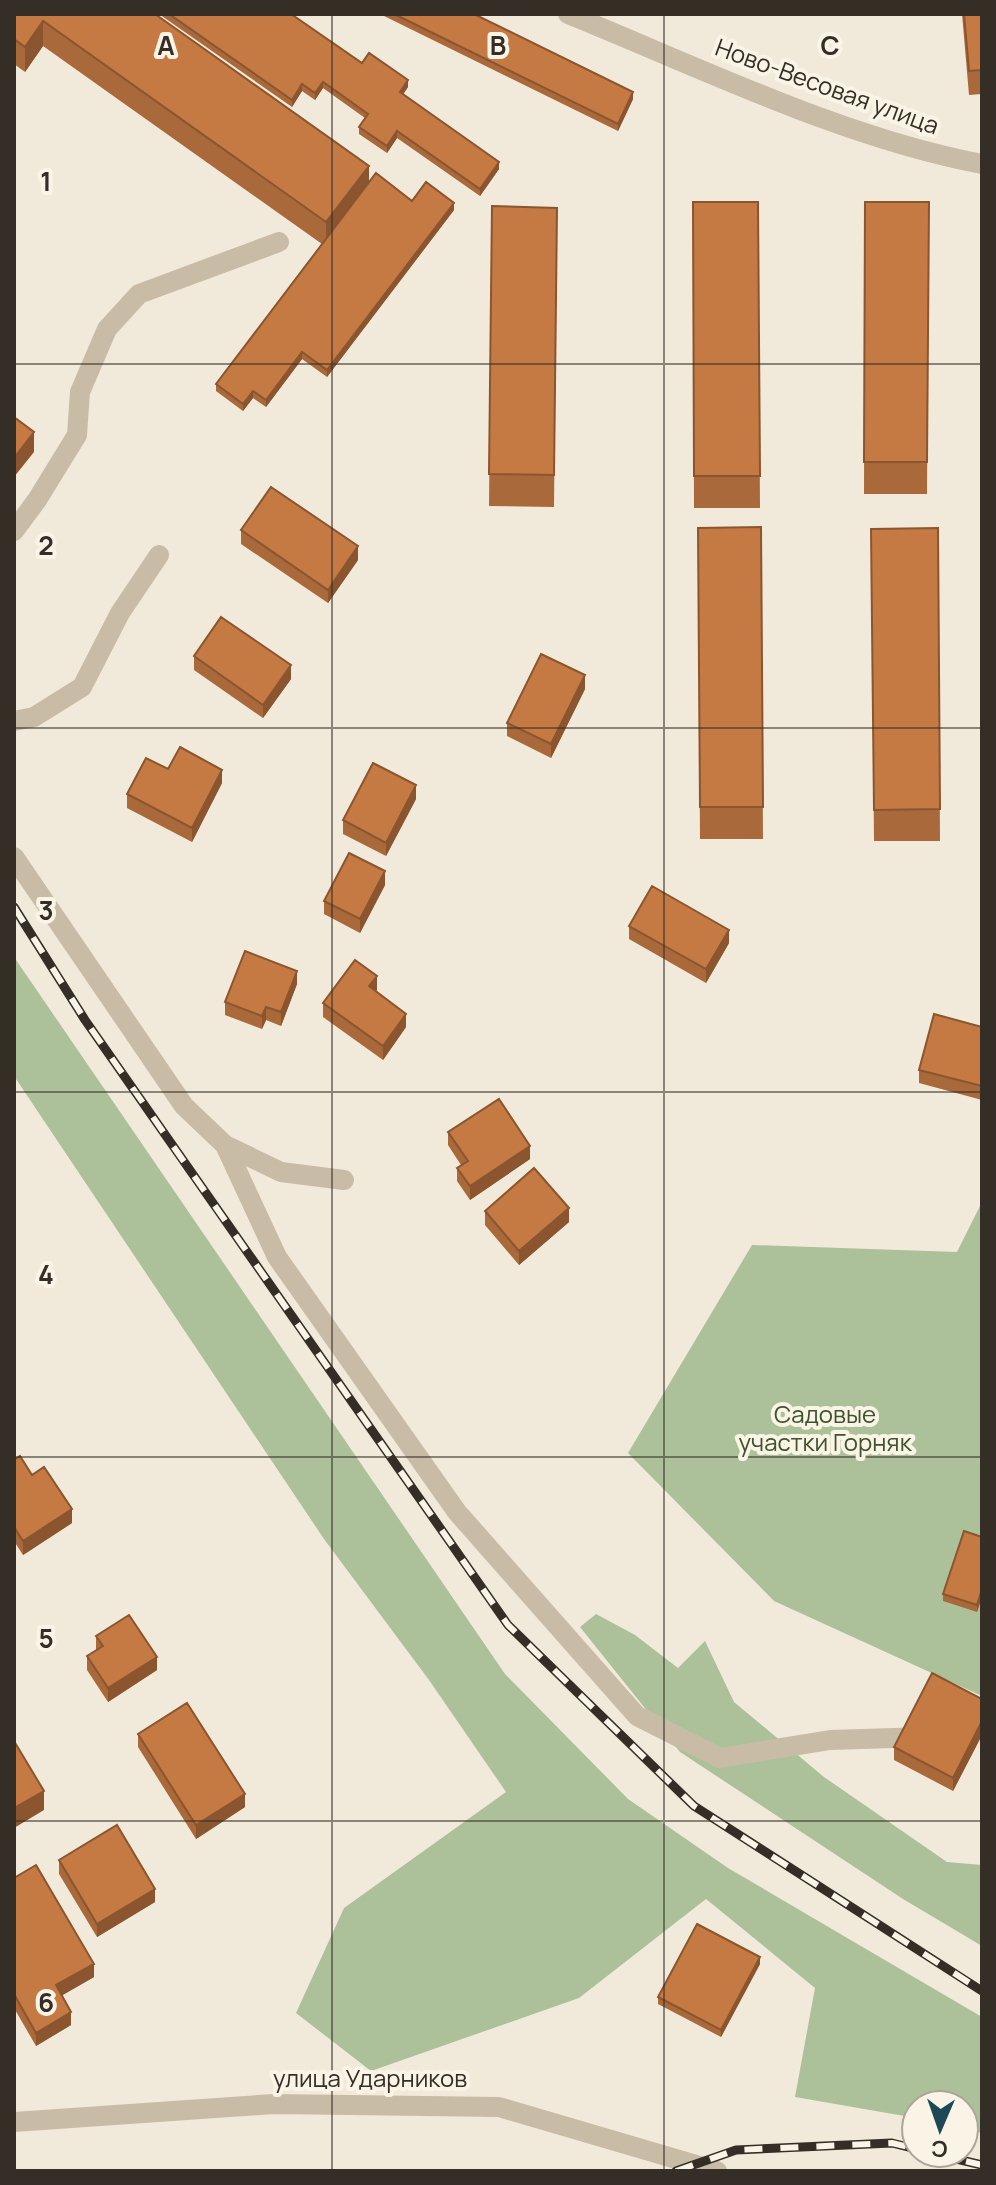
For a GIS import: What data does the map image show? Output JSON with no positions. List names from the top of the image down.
{
  "streets": {
    "street": ["Ново-Весовая улица", "улица Ударников"]
  },
  "parks": ["Садовые участки Горняк"],
  "north": "bottom",
  "grid": {
    "columns": ["A", "B", "C"],
    "rows": [
      "1",
      "2",
      "3",
      "4",
      "5",
      "6"
    ]
  }
}
